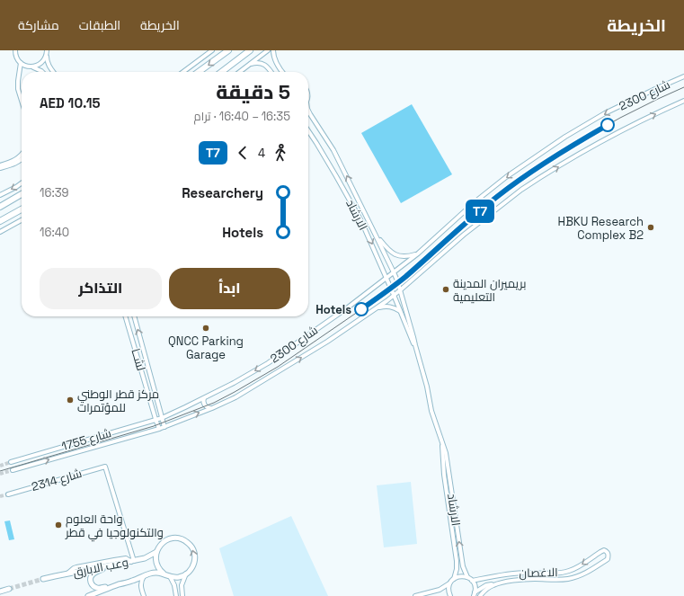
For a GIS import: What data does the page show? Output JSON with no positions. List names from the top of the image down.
{
  "streets": {
    "street": [
      "شارع 2300",
      "الارشاد",
      "لشــا",
      "شارع 1755",
      "شارع 2314",
      "وعب الابارق",
      "الاغصان"
    ]
  },
  "crossings": [
    ["شارع 2300", "الارشاد"],
    ["شارع 2300", "لشــا"],
    ["شارع 2300", "شارع 1755"],
    ["لشــا", "شارع 1755"]
  ],
  "places": [
    "HBKU Research Complex B2",
    "بريميران المدينة التعليمية",
    "Hotels",
    "QNCC Parking Garage",
    "مركز قطر الوطني للمؤتمرات",
    "واحة العلوم والتكنولوجيا في قطر"
  ],
  "lines": ["tram line T7"],
  "page": {
    "header": "الخريطة",
    "nav": ["الخريطة", "الطبقات", "مشاركة"],
    "on_map": "T7",
    "heading": ["5 دقيقة", "16:35 – 16:40 · ترام", "AED 10.15"],
    "legs": ["4", "T7"],
    "list": [
      {
        "name": "Researchery",
        "value": "16:39"
      },
      {
        "name": "Hotels",
        "value": "16:40"
      }
    ],
    "buttons": ["ابدأ", "التذاكر"]
  }
}
